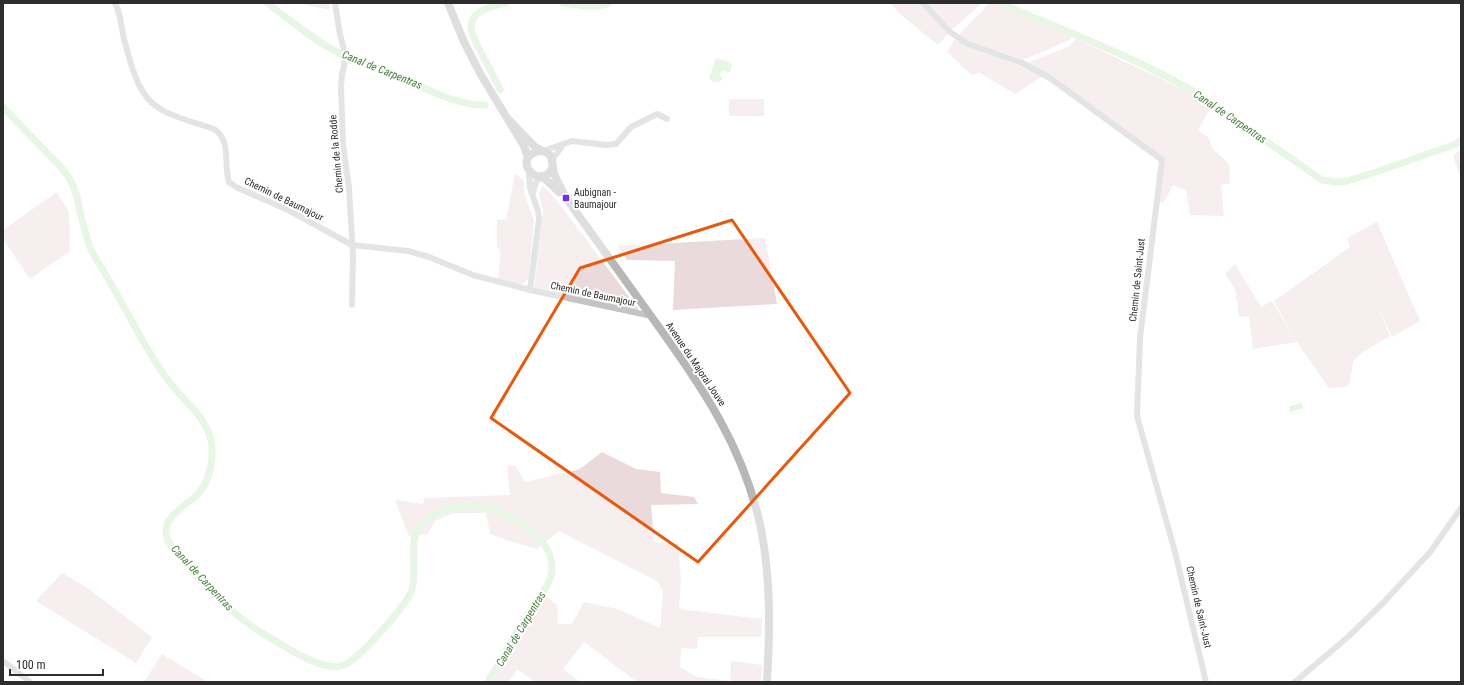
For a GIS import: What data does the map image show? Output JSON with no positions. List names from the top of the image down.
{
  "streets": {
    "main road": ["Avenue du Majoral Jouve"],
    "street": ["Chemin de la Rodde", "Chemin de Baumajour", "Chemin de Saint-Just"]
  },
  "crossings": [
    ["Chemin de la Rodde", "Chemin de Baumajour"],
    ["Chemin de Baumajour", "Avenue du Majoral Jouve"]
  ],
  "water": ["Canal de Carpentras"],
  "places": {
    "transit": ["Aubignan - Baumajour"]
  },
  "scale_bar": "100 m"
}
